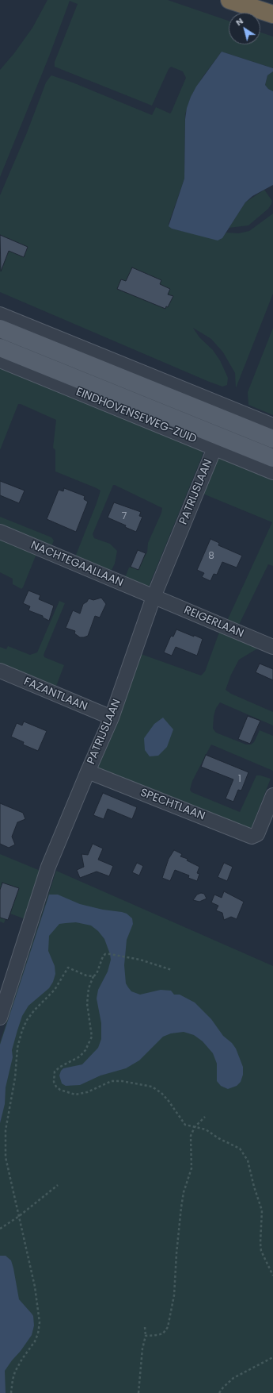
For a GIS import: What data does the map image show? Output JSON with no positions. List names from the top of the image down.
{
  "streets": {
    "main road": ["EINDHOVENSEWEG-ZUID"],
    "street": [
      "PATRIJSLAAN",
      "NACHTEGAALLAAN",
      "REIGERLAAN",
      "FAZANTLAAN",
      "SPECHTLAAN"
    ]
  },
  "crossings": [
    ["EINDHOVENSEWEG-ZUID", "PATRIJSLAAN"],
    ["PATRIJSLAAN", "NACHTEGAALLAAN"],
    ["PATRIJSLAAN", "REIGERLAAN"],
    ["PATRIJSLAAN", "FAZANTLAAN"],
    ["PATRIJSLAAN", "SPECHTLAAN"],
    ["NACHTEGAALLAAN", "REIGERLAAN"]
  ],
  "house_numbers": ["7", "8", "1"],
  "north": "top left"
}
